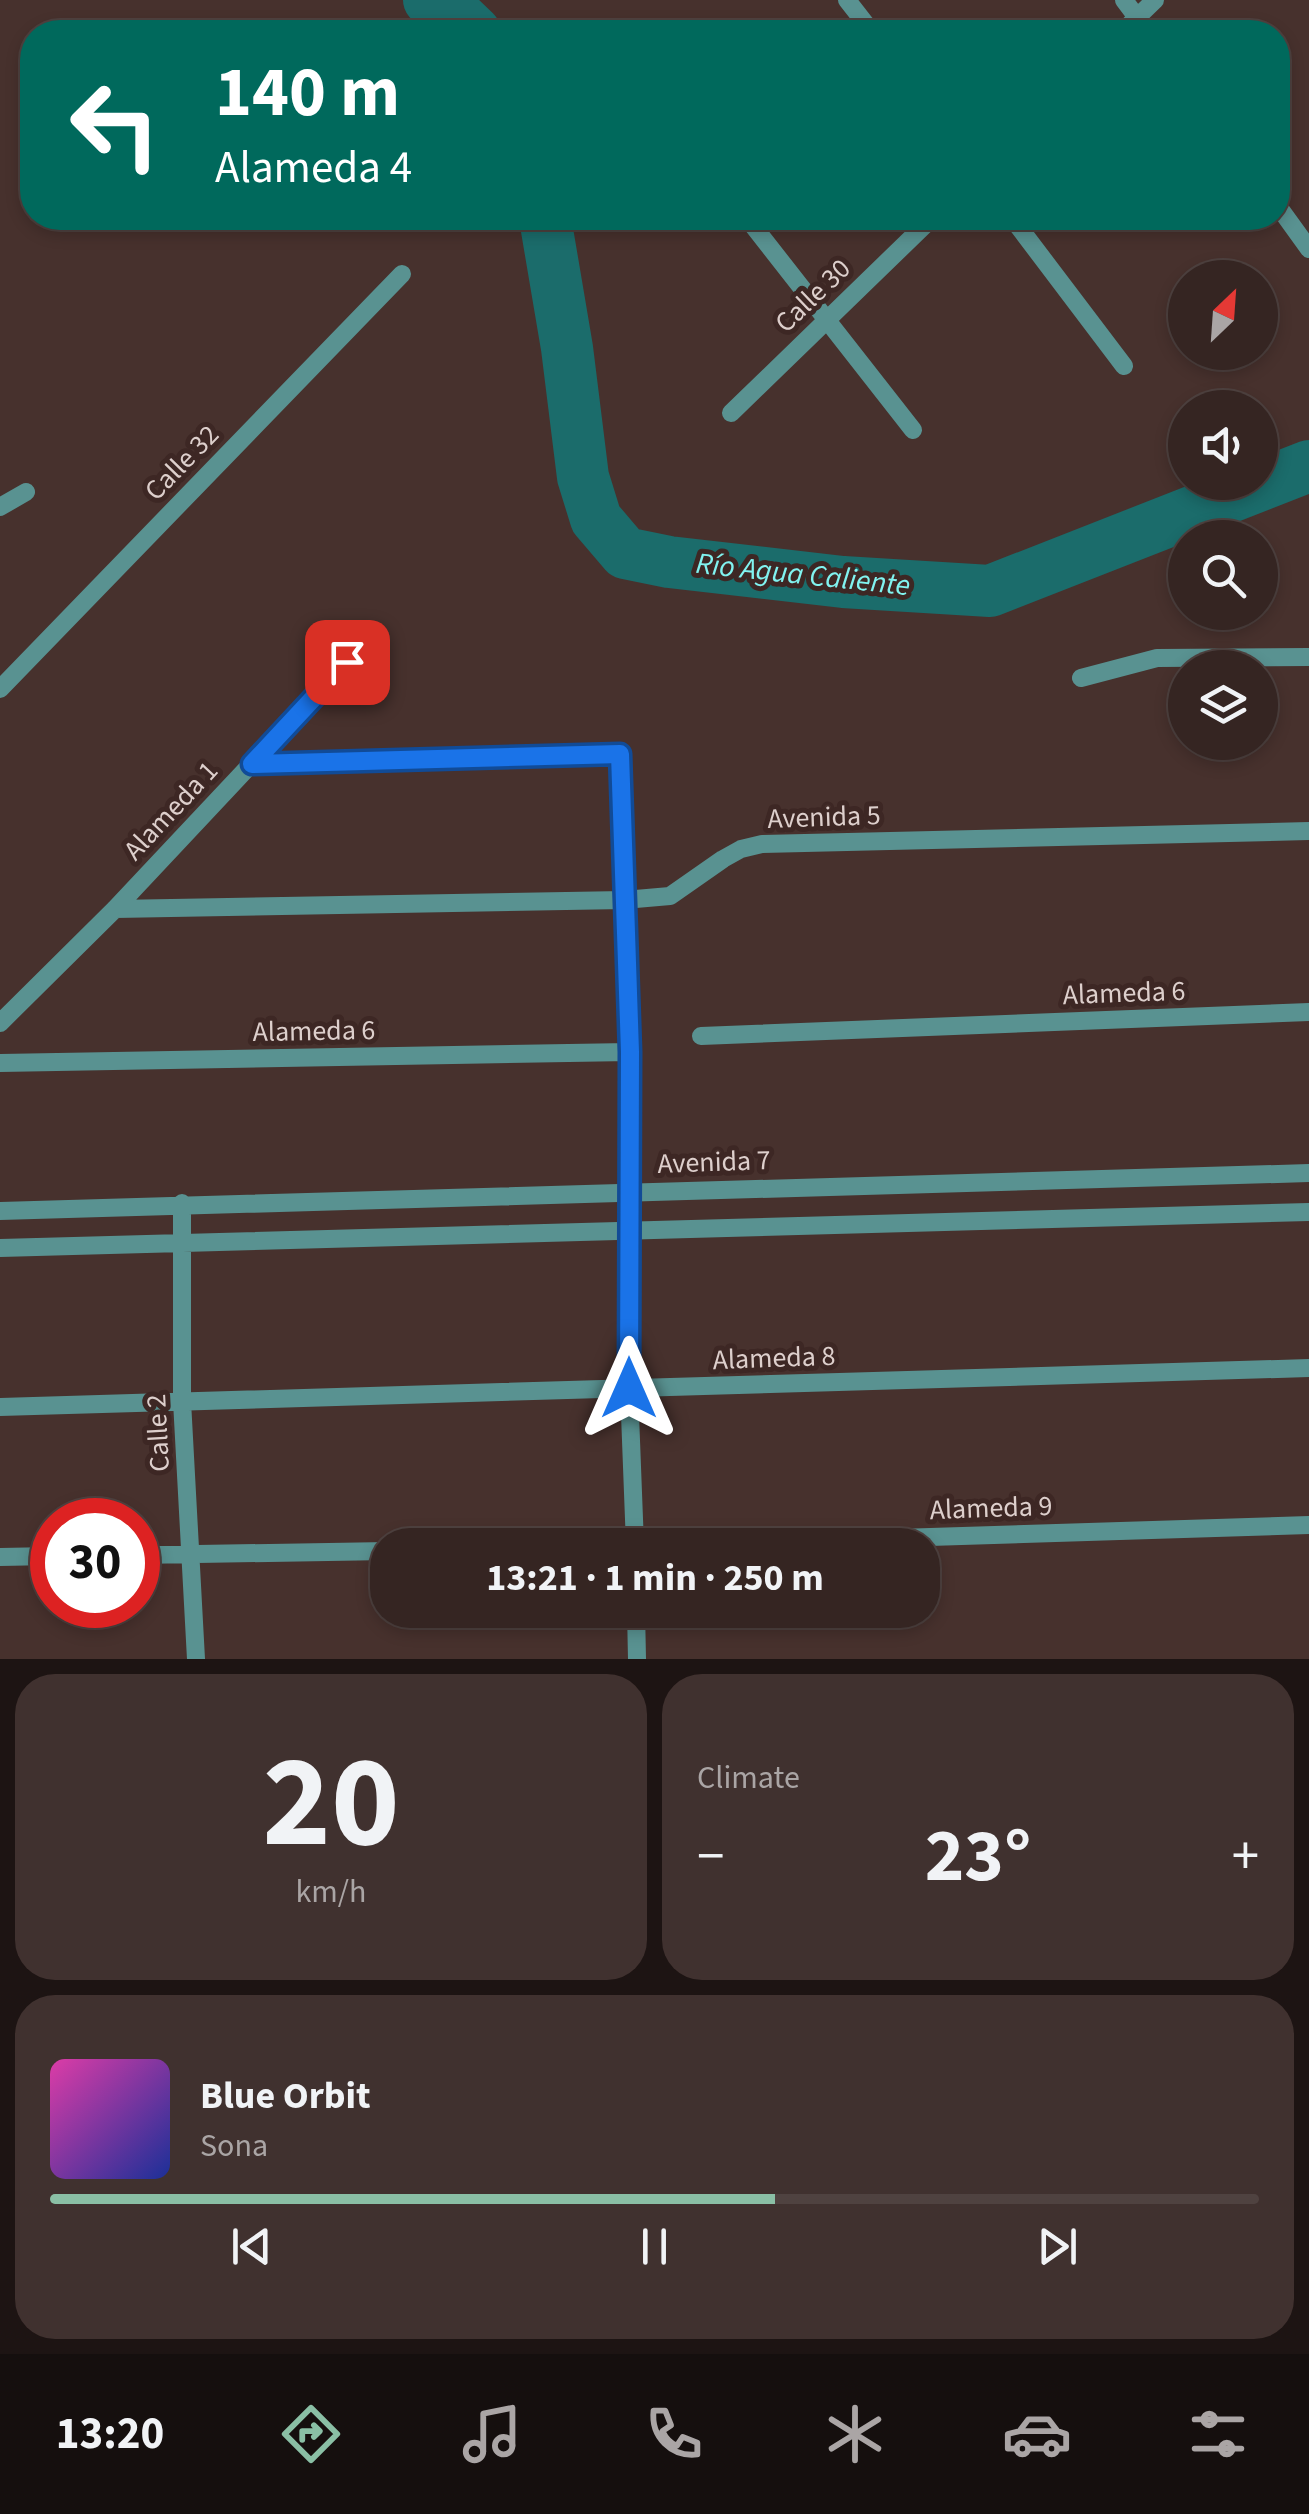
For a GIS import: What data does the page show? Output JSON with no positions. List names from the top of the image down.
{
  "streets": {
    "street": [
      "Calle 30",
      "Calle 32",
      "Alameda 1",
      "Avenida 5",
      "Alameda 6",
      "Avenida 7",
      "Alameda 8",
      "Calle 2",
      "Alameda 9"
    ]
  },
  "crossings": [
    ["Alameda 1", "Avenida 5"],
    ["Avenida 7", "Calle 2"],
    ["Alameda 8", "Calle 2"]
  ],
  "water": ["Río Agua Caliente"],
  "north": "top right",
  "page": {
    "turn": ["140 m", "Alameda 4"],
    "limit": "30",
    "trip": "13:21 · 1 min · 250 m",
    "tile": [
      ["20", "km/h"],
      "Climate"
    ],
    "heat": ["−", "23°", "+"],
    "song": ["Blue Orbit", "Sona"],
    "tabs": "13:20"
  }
}
